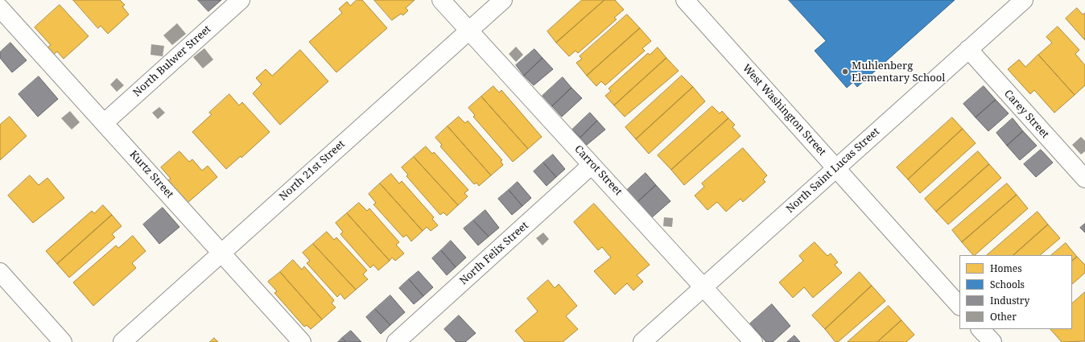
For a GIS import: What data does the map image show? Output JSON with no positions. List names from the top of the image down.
{
  "streets": {
    "street": [
      "North Bulwer Street",
      "West Washington Street",
      "Carey Street",
      "North 21st Street",
      "Carrot Street",
      "North Saint Lucas Street",
      "Kurtz Street",
      "North Felix Street"
    ]
  },
  "crossings": [
    ["North Bulwer Street", "Kurtz Street"],
    ["West Washington Street", "North Saint Lucas Street"],
    ["Carey Street", "North Saint Lucas Street"],
    ["North 21st Street", "Carrot Street"],
    ["North 21st Street", "Kurtz Street"],
    ["Carrot Street", "North Saint Lucas Street"],
    ["Carrot Street", "North Felix Street"]
  ],
  "places": ["Muhlenberg Elementary School"],
  "legend": [
    "Homes",
    "Schools",
    "Industry",
    "Other"
  ]
}
